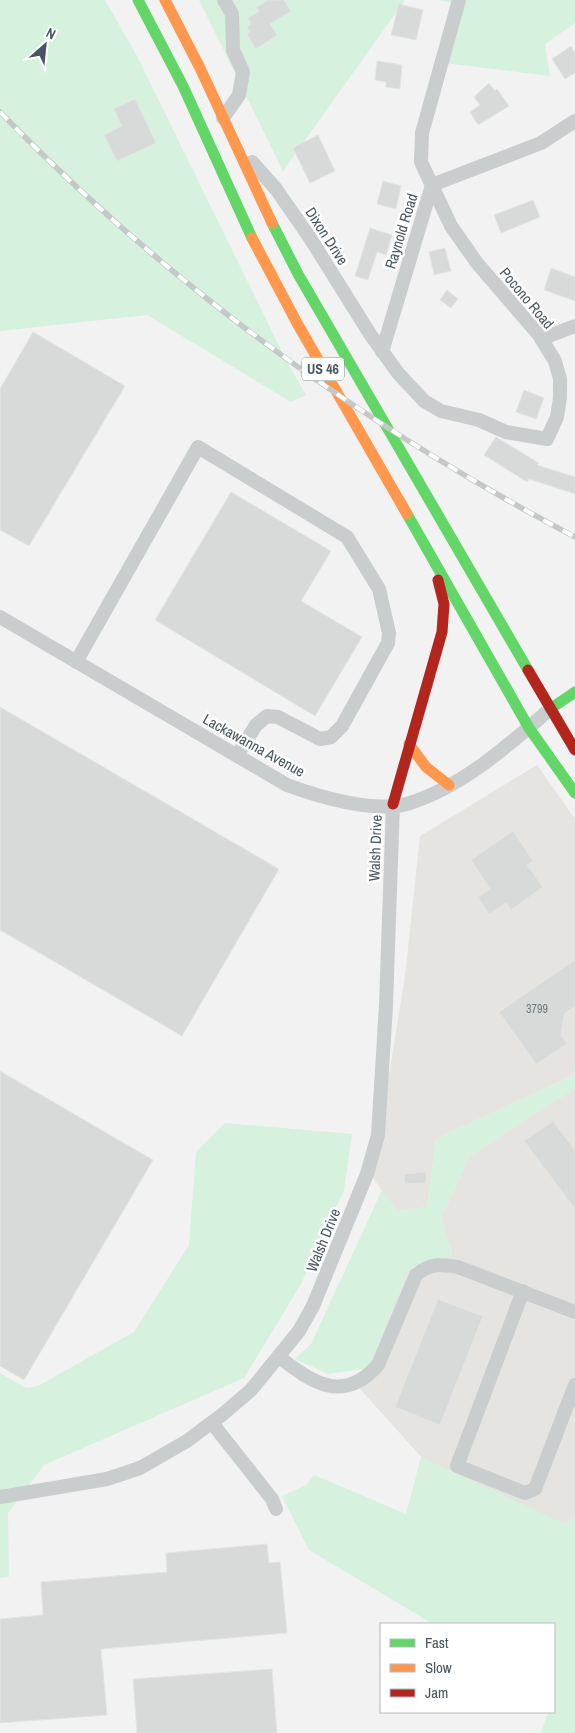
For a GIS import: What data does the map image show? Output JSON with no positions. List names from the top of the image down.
{
  "streets": {
    "highway": ["US 46"],
    "street": [
      "Raynold Road",
      "Dixon Drive",
      "Pocono Road",
      "Lackawanna Avenue",
      "Walsh Drive"
    ]
  },
  "crossings": [
    ["Raynold Road", "Dixon Drive"],
    ["Raynold Road", "Pocono Road"],
    ["Dixon Drive", "Pocono Road"],
    ["Dixon Drive", "US 46"],
    ["US 46", "Lackawanna Avenue"],
    ["Lackawanna Avenue", "Walsh Drive"]
  ],
  "house_numbers": ["3799"],
  "legend": ["Fast", "Slow", "Jam"],
  "north": "top right"
}
